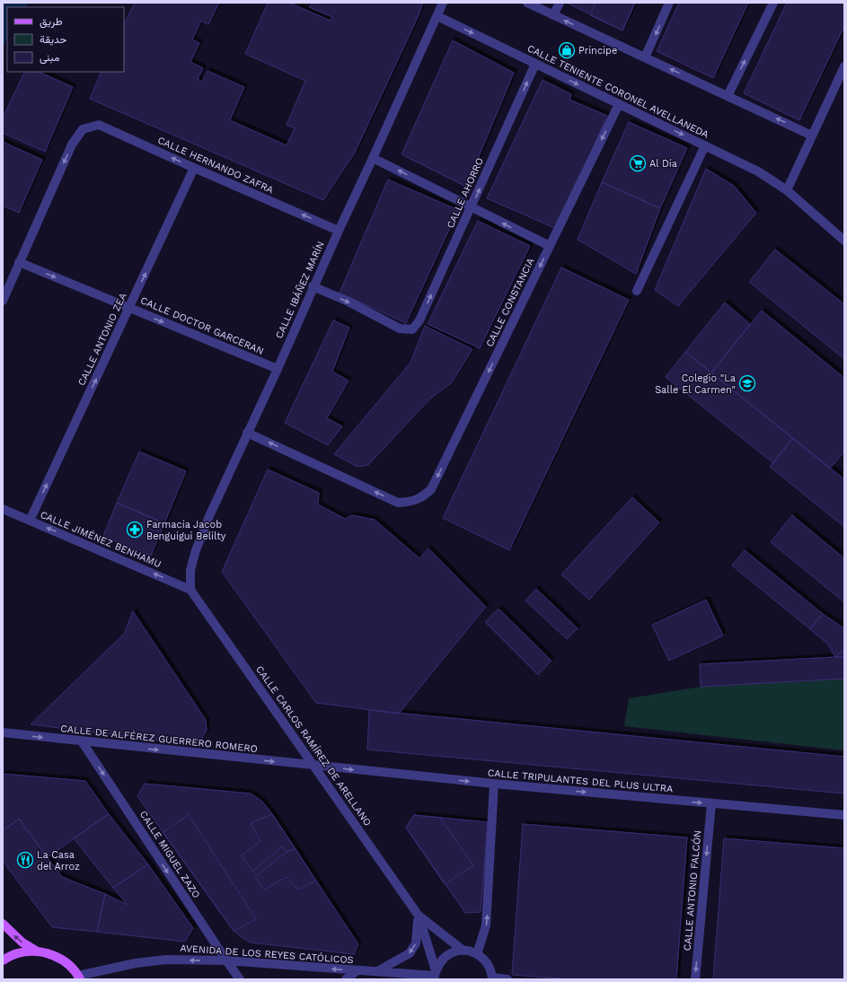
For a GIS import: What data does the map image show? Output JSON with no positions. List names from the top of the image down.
{
  "streets": {
    "street": [
      "CALLE TENIENTE CORONEL AVELLANEDA",
      "CALLE HERNANDO ZAFRA",
      "CALLE AHORRO",
      "CALLE IBÁÑEZ MARÍN",
      "CALLE CONSTANCIA",
      "CALLE DOCTOR GARCERAN",
      "CALLE ANTONIO ZEA",
      "CALLE JIMÉNEZ BENHAMU",
      "CALLE DE ALFÉREZ GUERRERO ROMERO",
      "CALLE CARLOS RAMÍREZ DE ARELLANO",
      "CALLE TRIPULANTES DEL PLUS ULTRA",
      "CALLE MIGUEL ZAZO",
      "CALLE ANTONIO FALCÓN",
      "AVENIDA DE LOS REYES CATÓLICOS"
    ]
  },
  "crossings": [
    ["CALLE TENIENTE CORONEL AVELLANEDA", "CALLE AHORRO"],
    ["CALLE TENIENTE CORONEL AVELLANEDA", "CALLE IBÁÑEZ MARÍN"],
    ["CALLE TENIENTE CORONEL AVELLANEDA", "CALLE CONSTANCIA"],
    ["CALLE HERNANDO ZAFRA", "CALLE IBÁÑEZ MARÍN"],
    ["CALLE HERNANDO ZAFRA", "CALLE DOCTOR GARCERAN"],
    ["CALLE HERNANDO ZAFRA", "CALLE ANTONIO ZEA"],
    ["CALLE AHORRO", "CALLE IBÁÑEZ MARÍN"],
    ["CALLE IBÁÑEZ MARÍN", "CALLE CONSTANCIA"],
    ["CALLE IBÁÑEZ MARÍN", "CALLE DOCTOR GARCERAN"],
    ["CALLE IBÁÑEZ MARÍN", "CALLE JIMÉNEZ BENHAMU"],
    ["CALLE IBÁÑEZ MARÍN", "CALLE CARLOS RAMÍREZ DE ARELLANO"],
    ["CALLE DOCTOR GARCERAN", "CALLE ANTONIO ZEA"],
    ["CALLE ANTONIO ZEA", "CALLE JIMÉNEZ BENHAMU"],
    ["CALLE JIMÉNEZ BENHAMU", "CALLE CARLOS RAMÍREZ DE ARELLANO"],
    ["CALLE DE ALFÉREZ GUERRERO ROMERO", "CALLE CARLOS RAMÍREZ DE ARELLANO"],
    ["CALLE DE ALFÉREZ GUERRERO ROMERO", "CALLE TRIPULANTES DEL PLUS ULTRA"],
    ["CALLE DE ALFÉREZ GUERRERO ROMERO", "CALLE MIGUEL ZAZO"],
    ["CALLE CARLOS RAMÍREZ DE ARELLANO", "CALLE TRIPULANTES DEL PLUS ULTRA"],
    ["CALLE CARLOS RAMÍREZ DE ARELLANO", "AVENIDA DE LOS REYES CATÓLICOS"],
    ["CALLE TRIPULANTES DEL PLUS ULTRA", "CALLE ANTONIO FALCÓN"],
    ["CALLE MIGUEL ZAZO", "AVENIDA DE LOS REYES CATÓLICOS"]
  ],
  "one_way": [
    "CALLE DOCTOR GARCERAN",
    "CALLE ANTONIO ZEA",
    "CALLE JIMÉNEZ BENHAMU",
    "CALLE DE ALFÉREZ GUERRERO ROMERO",
    "CALLE TRIPULANTES DEL PLUS ULTRA",
    "CALLE MIGUEL ZAZO",
    "CALLE ANTONIO FALCÓN",
    "AVENIDA DE LOS REYES CATÓLICOS"
  ],
  "places": {
    "shop": ["Principe"],
    "supermarket": ["Al Día"],
    "school or university": ["Colegio \"La Salle El Carmen\""],
    "pharmacy": ["Farmacía Jacob Benguigui Belilty"],
    "restaurant": ["La Casa del Arroz"]
  },
  "legend": ["طريق", "حديقة", "مبنى"]
}
